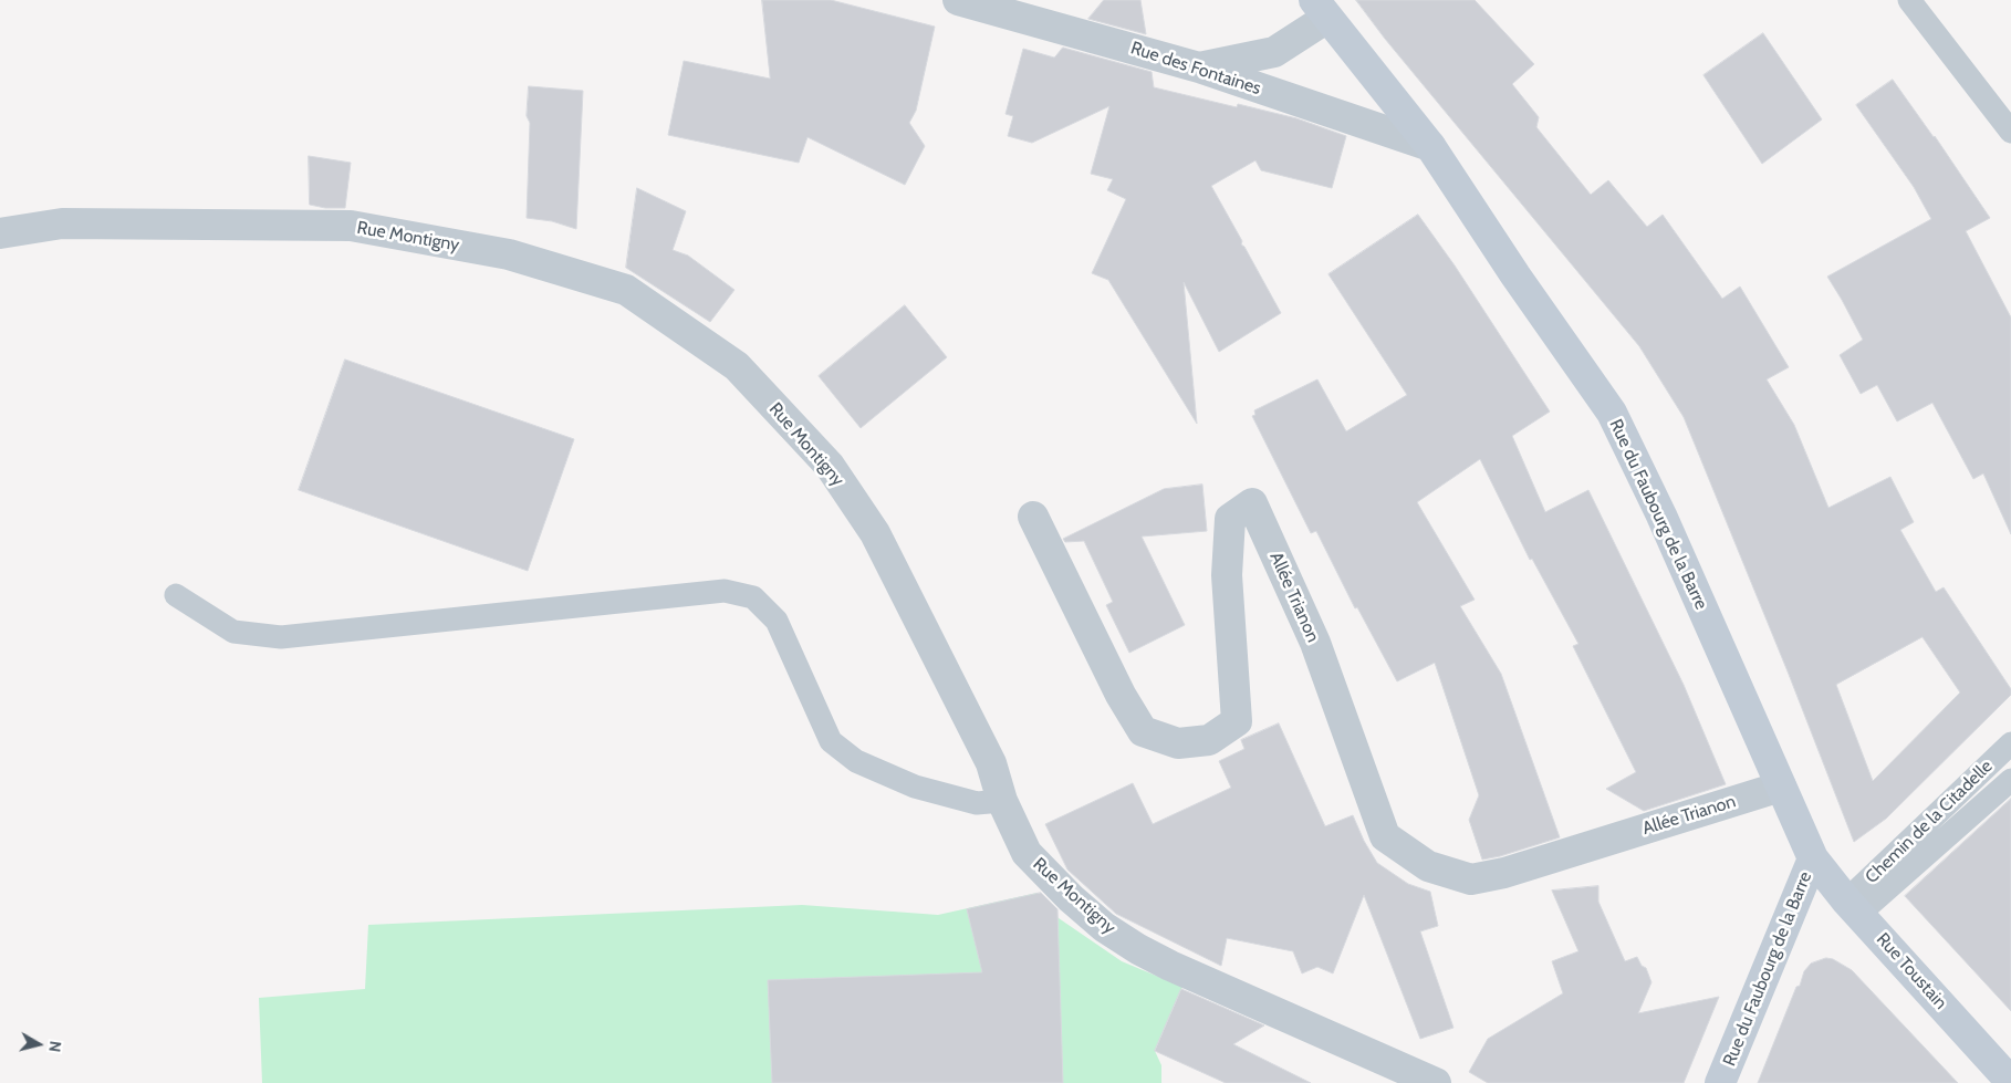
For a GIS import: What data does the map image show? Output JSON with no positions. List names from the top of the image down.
{
  "streets": {
    "main road": ["Rue du Faubourg de la Barre", "Rue Toustain"],
    "street": ["Rue des Fontaines", "Rue Montigny", "Allée Trianon"],
    "lane": ["Chemin de la Citadelle"]
  },
  "crossings": [
    ["Rue des Fontaines", "Rue du Faubourg de la Barre"],
    ["Rue du Faubourg de la Barre", "Allée Trianon"],
    ["Rue du Faubourg de la Barre", "Rue Toustain"],
    ["Chemin de la Citadelle", "Rue Toustain"]
  ],
  "north": "right"
}
